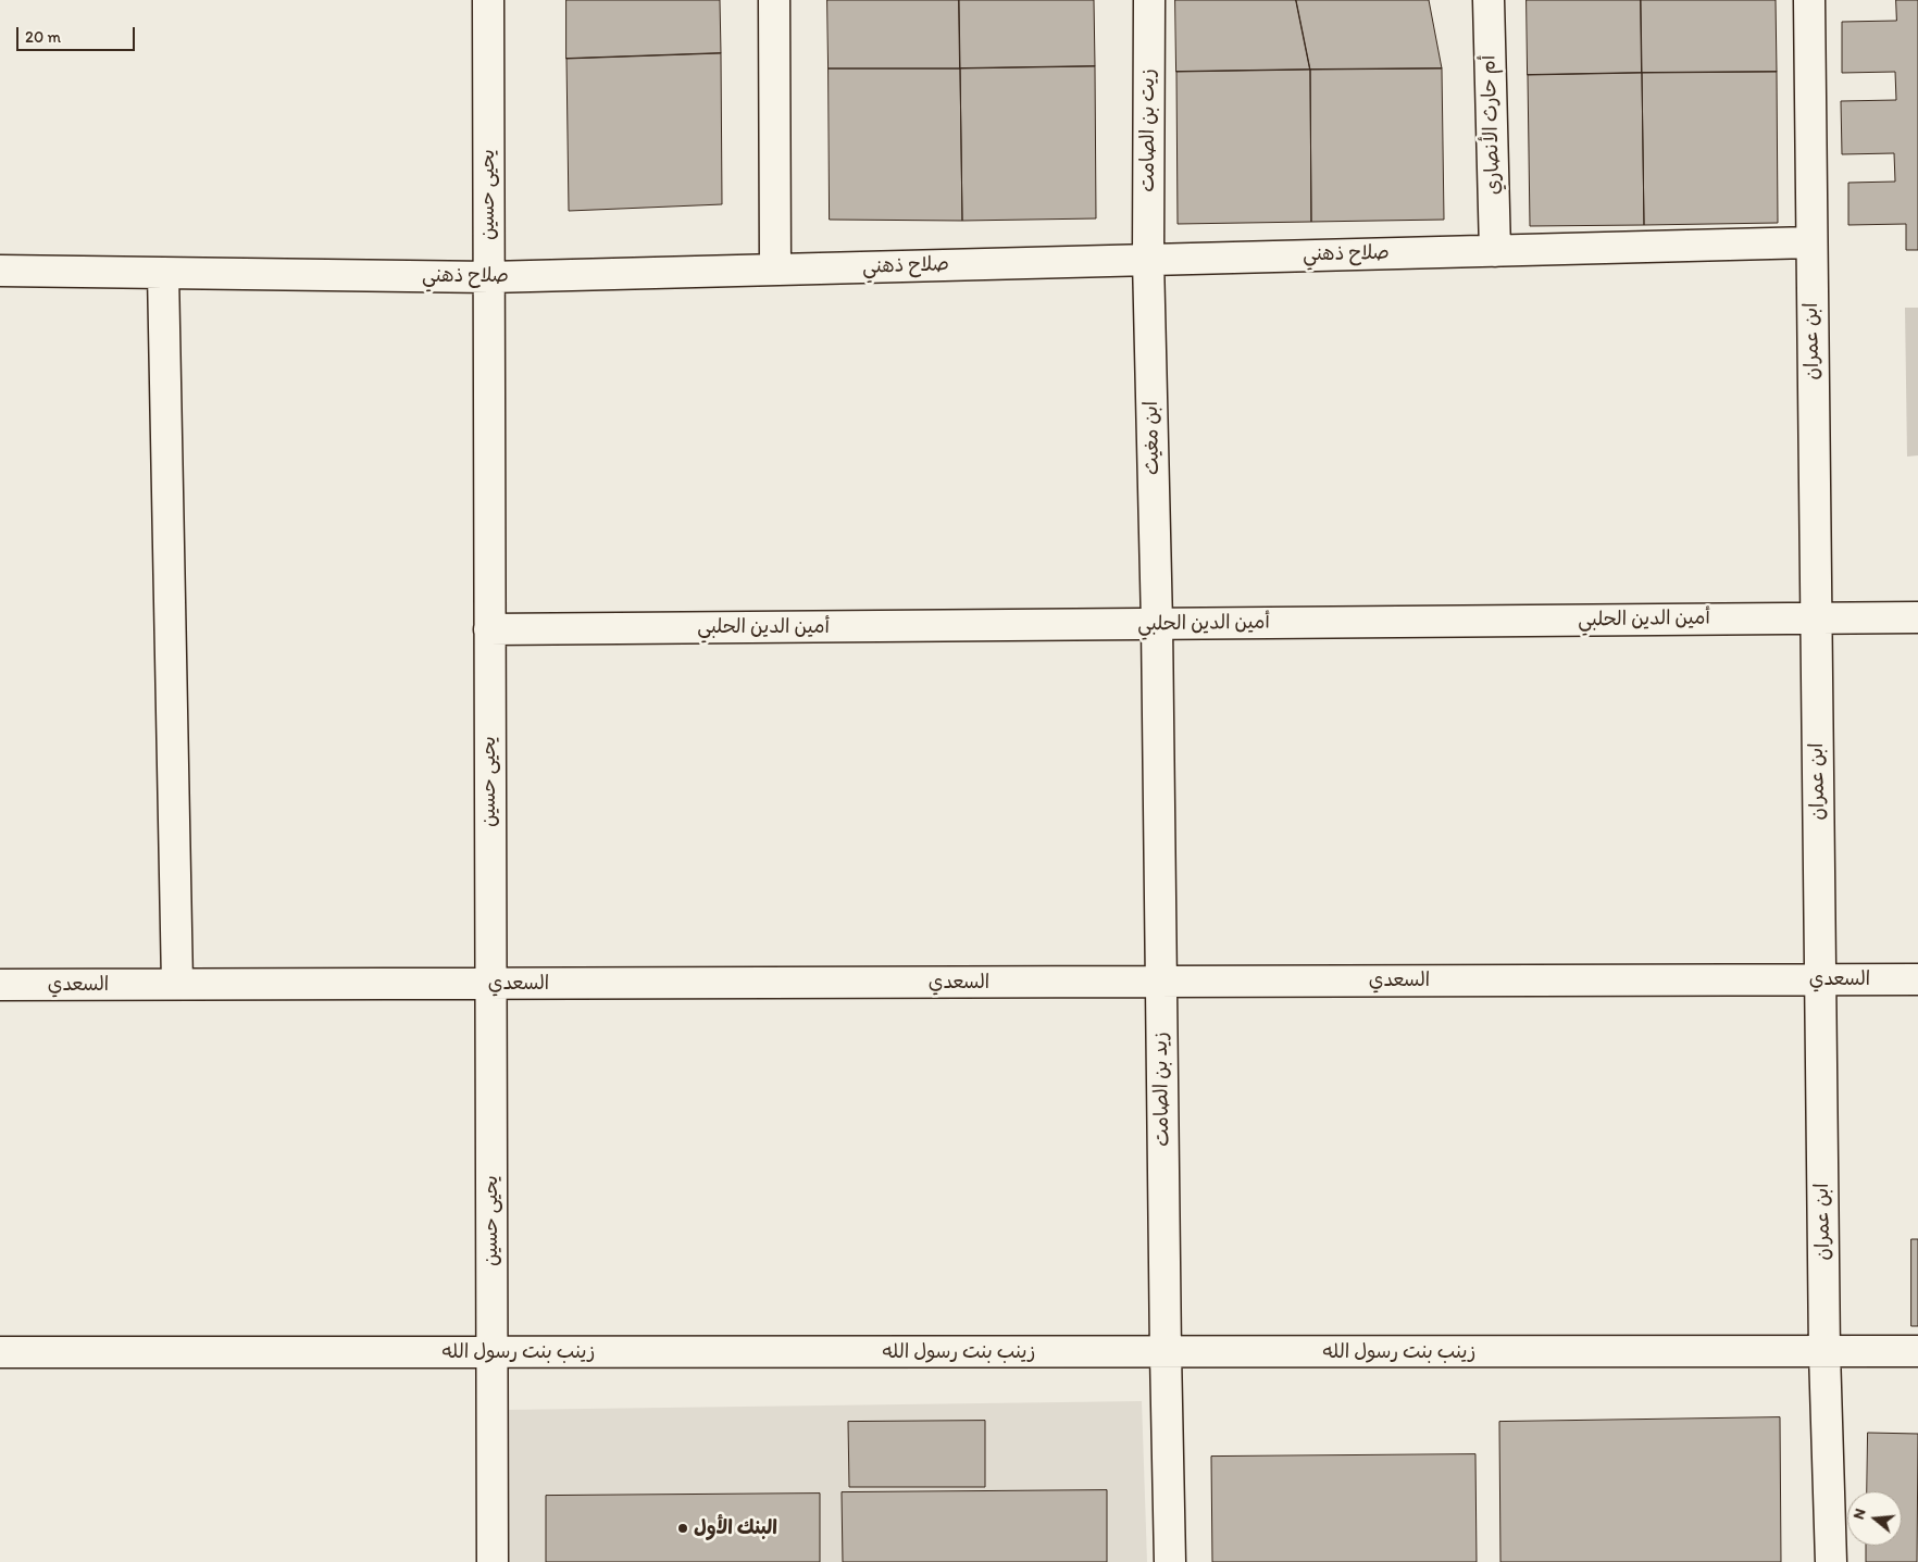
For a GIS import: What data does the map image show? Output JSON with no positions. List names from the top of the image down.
{
  "streets": {
    "street": [
      "أم حارث الأنصاري",
      "زيت بن الصامت",
      "يحيى حسين",
      "صلاح ذهني",
      "ابن عمران",
      "ابن مغيث",
      "أمين الدين الحلبي",
      "السعدي",
      "زيد بن الصامت",
      "زينب بنت رسول الله"
    ]
  },
  "crossings": [
    ["أم حارث الأنصاري", "صلاح ذهني"],
    ["زيت بن الصامت", "صلاح ذهني"],
    ["زيت بن الصامت", "ابن مغيث"],
    ["يحيى حسين", "صلاح ذهني"],
    ["يحيى حسين", "أمين الدين الحلبي"],
    ["يحيى حسين", "السعدي"],
    ["يحيى حسين", "زينب بنت رسول الله"],
    ["صلاح ذهني", "ابن عمران"],
    ["صلاح ذهني", "ابن مغيث"],
    ["ابن عمران", "أمين الدين الحلبي"],
    ["ابن عمران", "السعدي"],
    ["ابن عمران", "زينب بنت رسول الله"],
    ["ابن مغيث", "أمين الدين الحلبي"],
    ["ابن مغيث", "زيد بن الصامت"],
    ["أمين الدين الحلبي", "زيد بن الصامت"],
    ["السعدي", "زيد بن الصامت"],
    ["زيد بن الصامت", "زينب بنت رسول الله"]
  ],
  "places": ["البنك الأول"],
  "scale_bar": "20 m",
  "north": "left"
}
